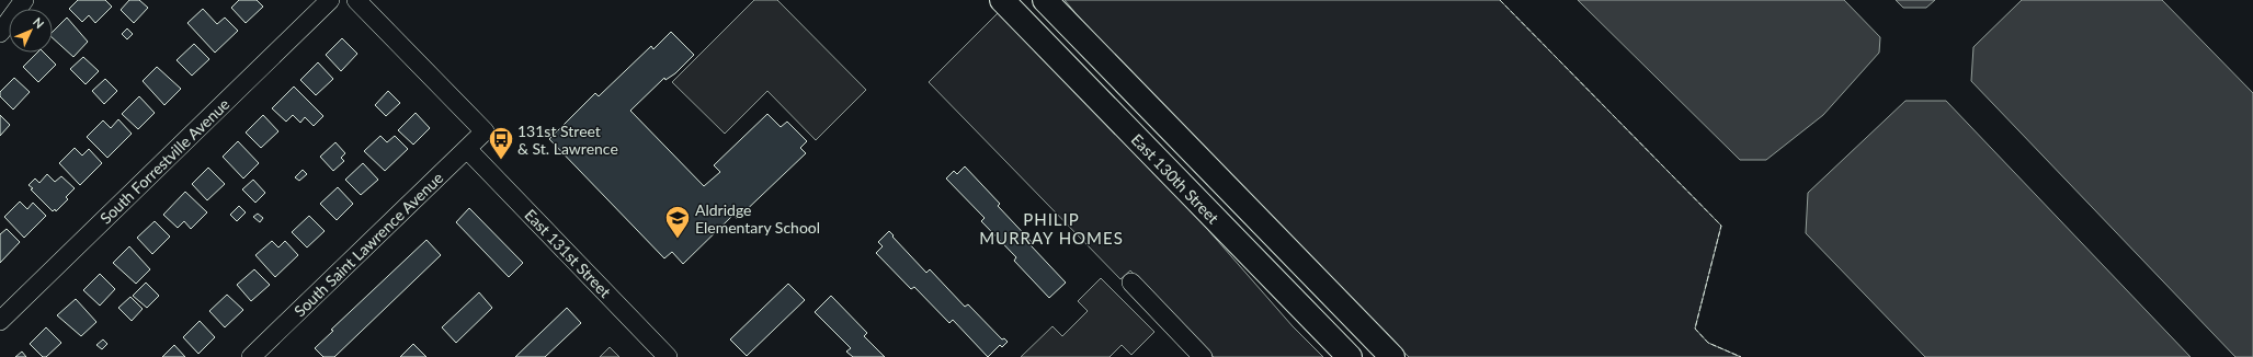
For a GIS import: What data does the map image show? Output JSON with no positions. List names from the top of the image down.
{
  "streets": {
    "main road": ["East 130th Street"],
    "street": ["South Forrestville Avenue", "South Saint Lawrence Avenue", "East 131st Street"]
  },
  "crossings": [
    ["South Saint Lawrence Avenue", "East 131st Street"]
  ],
  "districts": ["PHILIP MURRAY HOMES"],
  "places": {
    "bus stop": ["131st Street & St. Lawrence"],
    "school or university": ["Aldridge Elementary School"]
  },
  "north": "top right"
}
